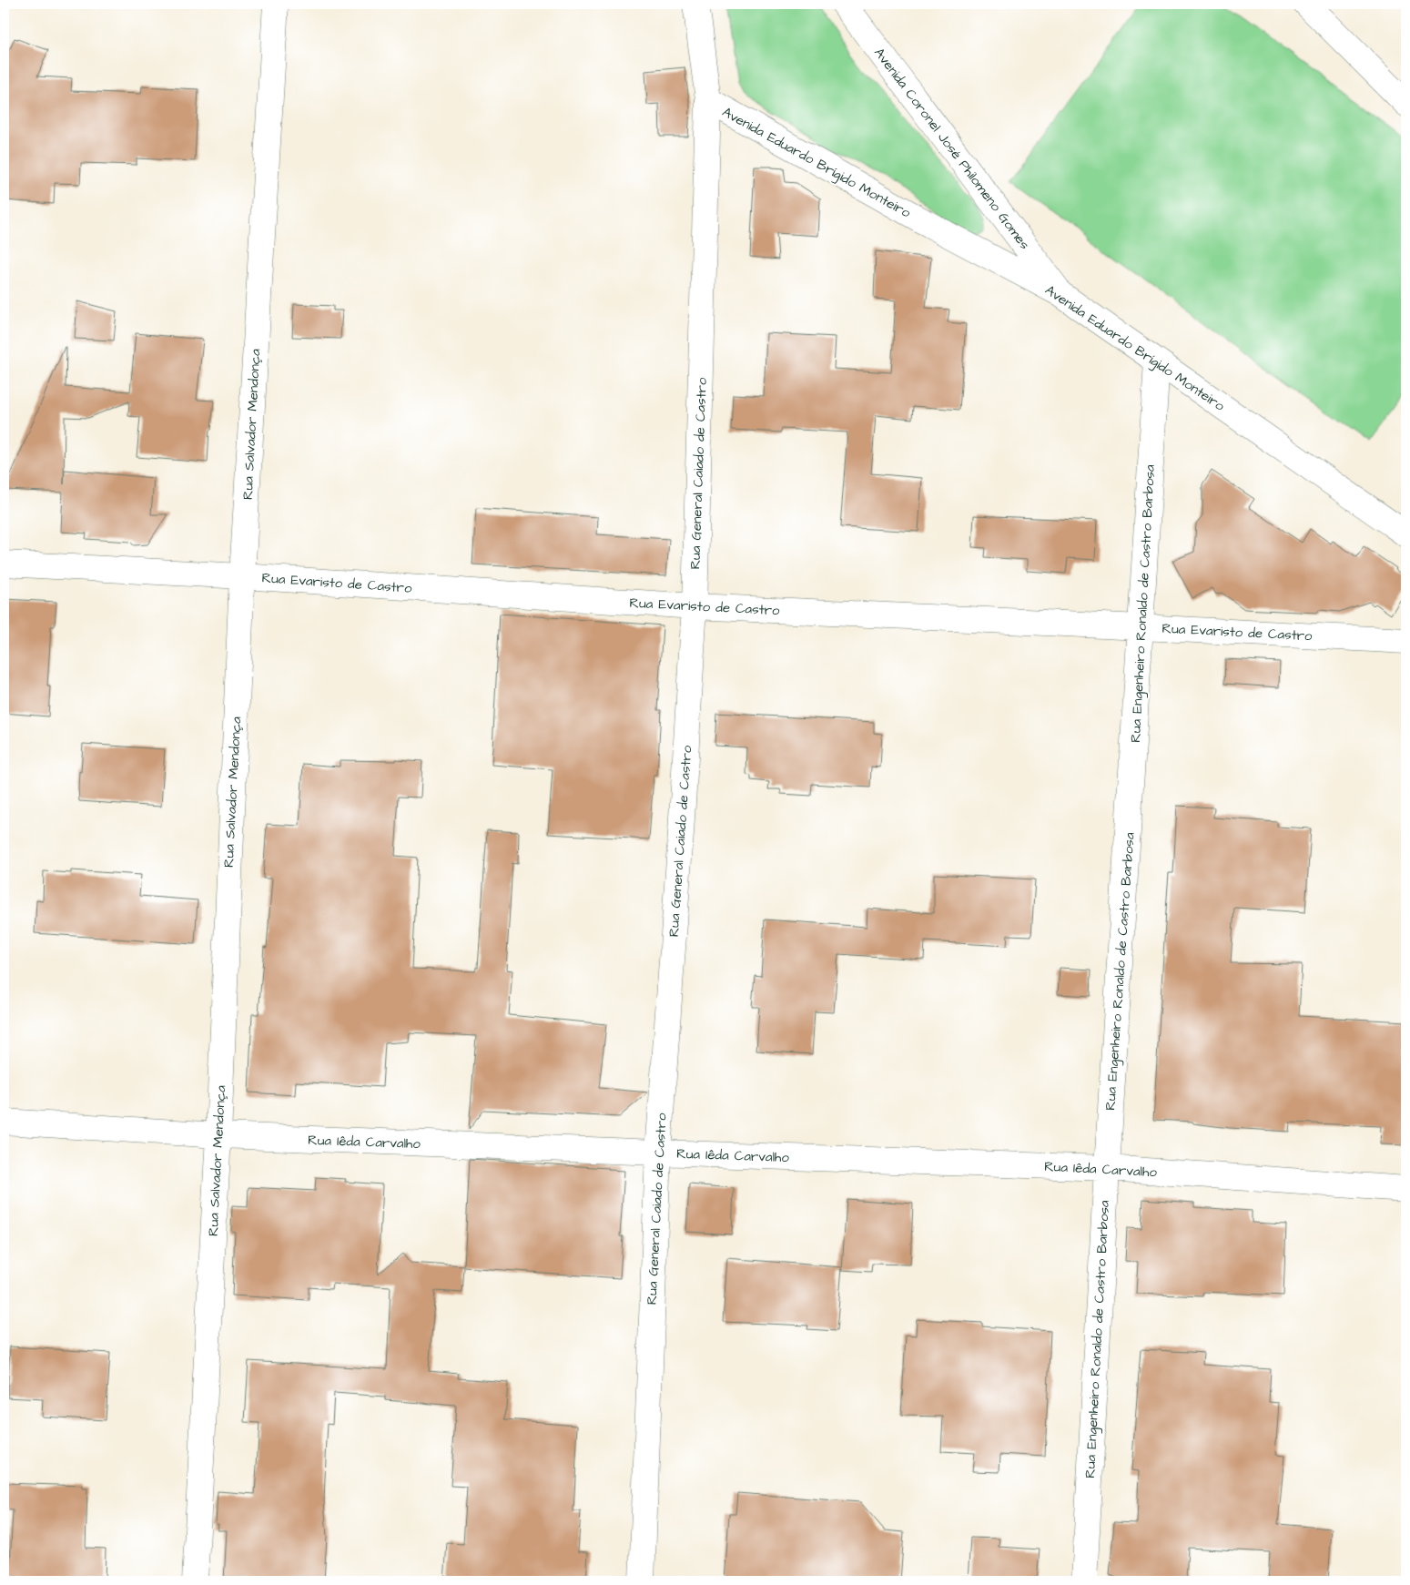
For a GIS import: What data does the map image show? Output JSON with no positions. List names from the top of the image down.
{
  "streets": {
    "street": [
      "Avenida Coronel José Philomeno Gomes",
      "Avenida Eduardo Brígido Monteiro",
      "Rua Salvador Mendonça",
      "Rua General Caiado de Castro",
      "Rua Evaristo de Castro",
      "Rua Engenheiro Ronaldo de Castro Barbosa",
      "Rua Iêda Carvalho"
    ]
  },
  "crossings": [
    ["Avenida Coronel José Philomeno Gomes", "Avenida Eduardo Brígido Monteiro"],
    ["Avenida Eduardo Brígido Monteiro", "Rua General Caiado de Castro"],
    ["Avenida Eduardo Brígido Monteiro", "Rua Engenheiro Ronaldo de Castro Barbosa"],
    ["Rua Salvador Mendonça", "Rua Evaristo de Castro"],
    ["Rua Salvador Mendonça", "Rua Iêda Carvalho"],
    ["Rua General Caiado de Castro", "Rua Evaristo de Castro"],
    ["Rua General Caiado de Castro", "Rua Iêda Carvalho"],
    ["Rua Evaristo de Castro", "Rua Engenheiro Ronaldo de Castro Barbosa"],
    ["Rua Engenheiro Ronaldo de Castro Barbosa", "Rua Iêda Carvalho"]
  ]
}
